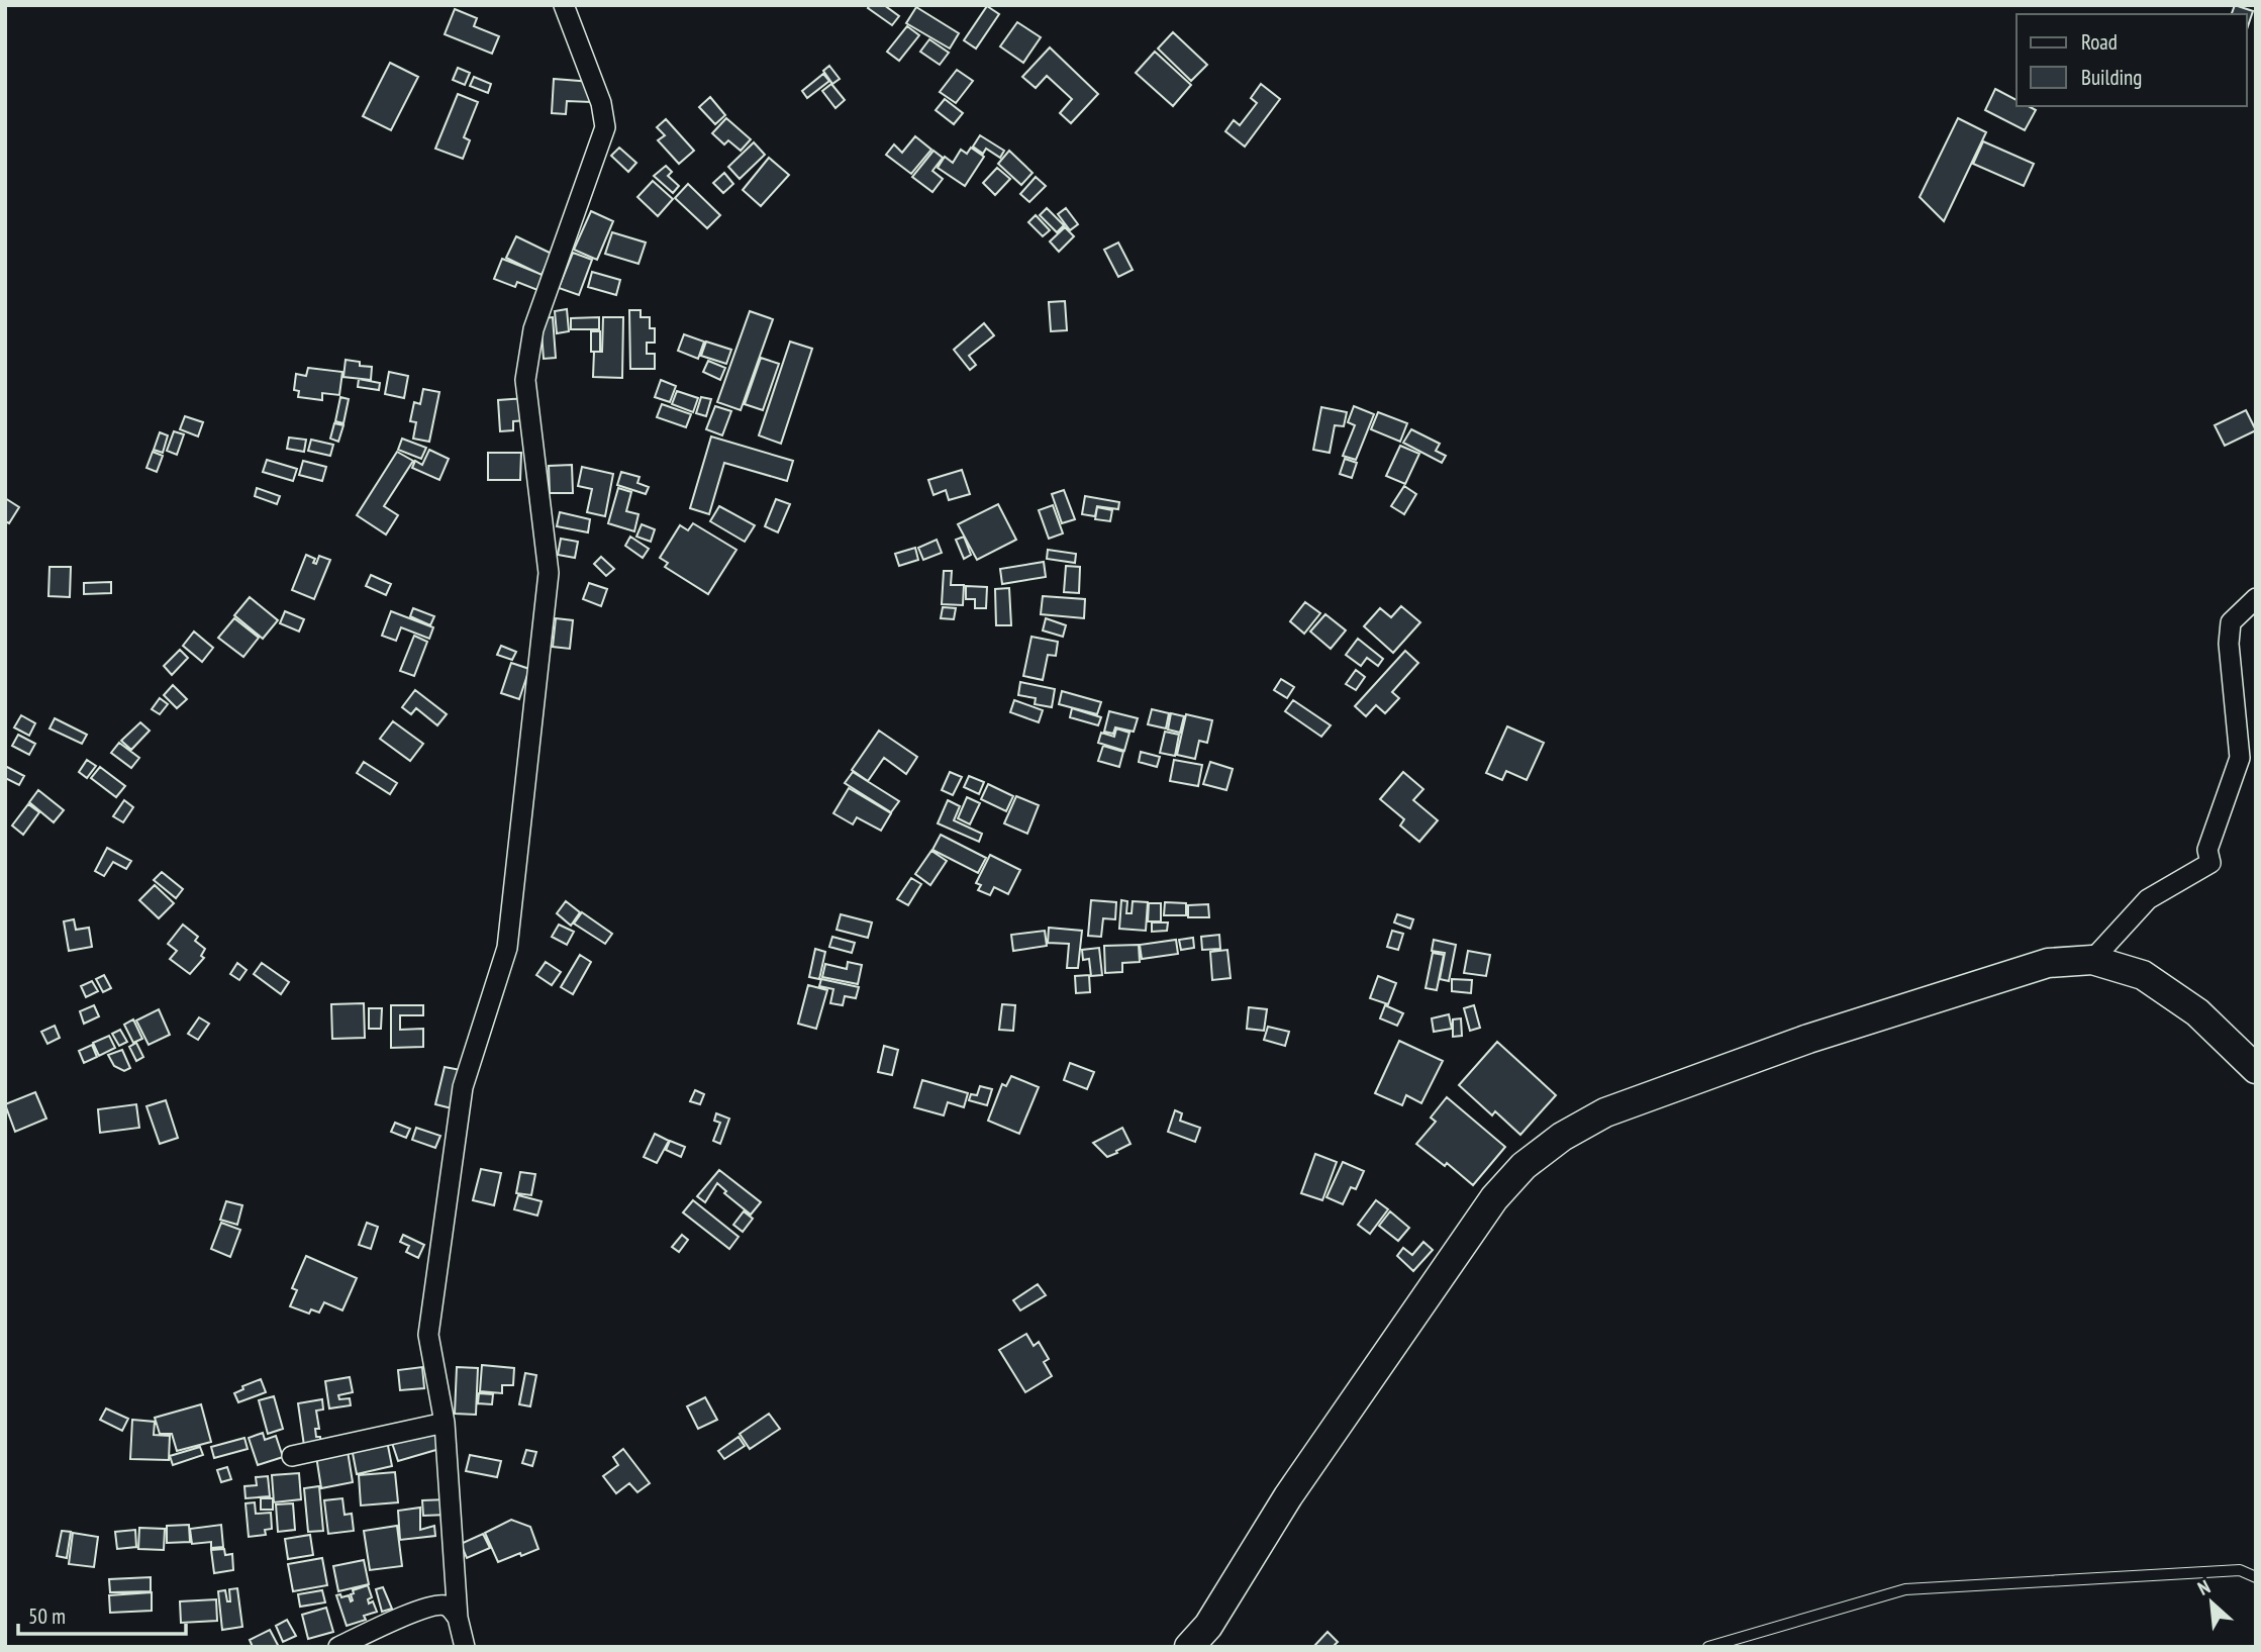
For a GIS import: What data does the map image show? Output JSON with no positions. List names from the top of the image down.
{
  "legend": ["Road", "Building"],
  "scale_bar": "50 m",
  "north": "top left"
}
